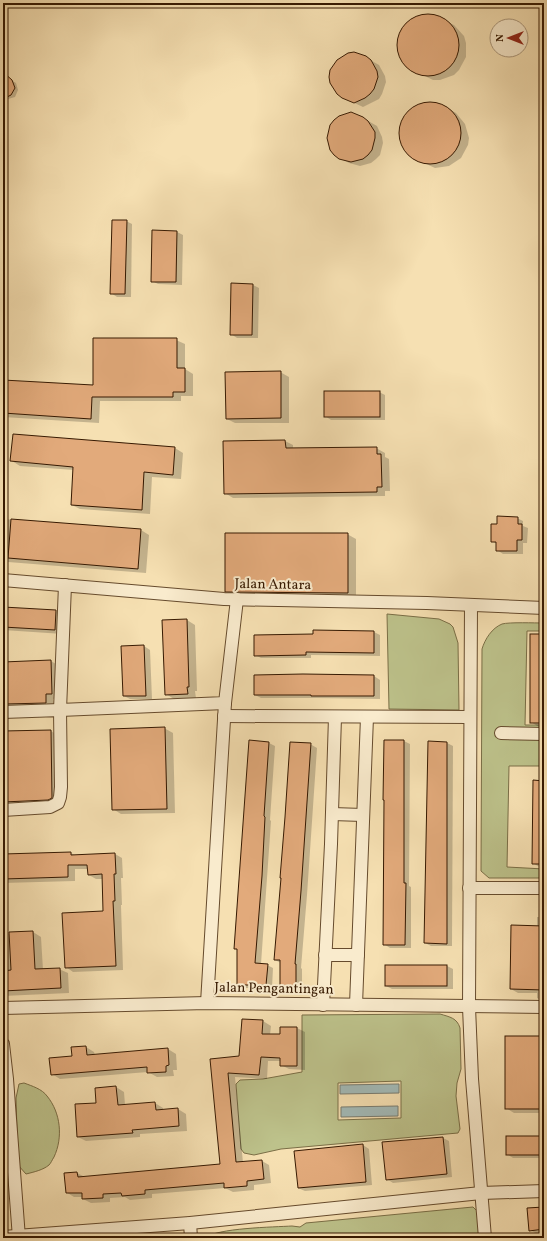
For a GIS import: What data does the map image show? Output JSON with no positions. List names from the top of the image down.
{
  "streets": {
    "street": ["Jalan Antara", "Jalan Pengantingan"]
  },
  "north": "left"
}
